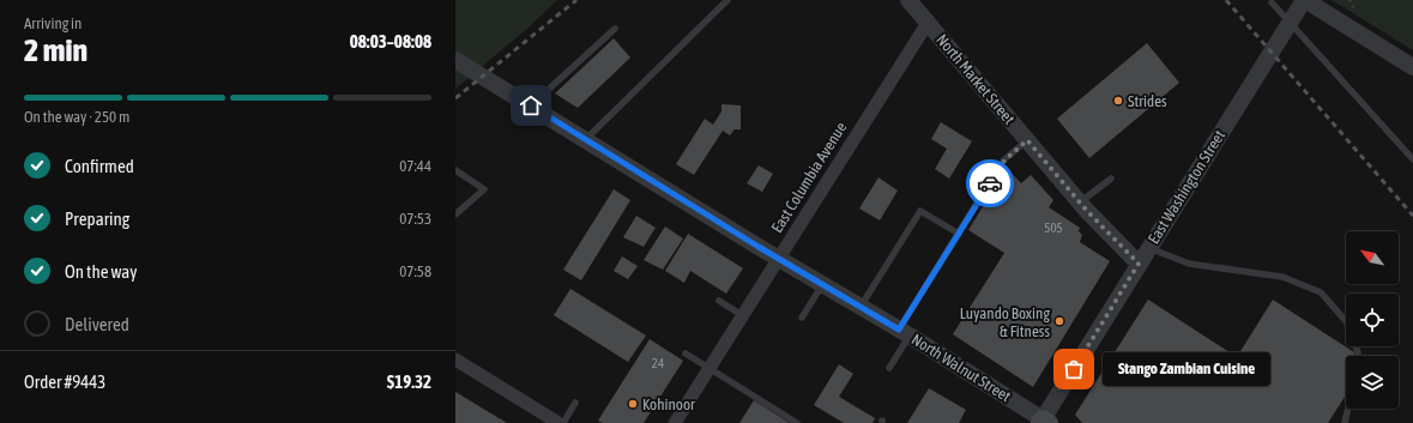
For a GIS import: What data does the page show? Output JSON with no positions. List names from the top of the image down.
{
  "streets": {
    "street": [
      "North Market Street",
      "East Columbia Avenue",
      "East Washington Street",
      "North Walnut Street"
    ]
  },
  "crossings": [
    ["North Market Street", "East Columbia Avenue"],
    ["North Market Street", "East Washington Street"],
    ["East Columbia Avenue", "North Walnut Street"],
    ["East Washington Street", "North Walnut Street"]
  ],
  "places": [
    "Strides",
    "Luyando Boxing & Fitness",
    "Stango Zambian Cuisine",
    "Kohinoor"
  ],
  "house_numbers": ["505", "24"],
  "north": "top left",
  "page": {
    "heading": ["2 min", "Arriving in", "08:03–08:08"],
    "panel": ["Order #9443", "$19.32"],
    "bar": "On the way · 250 m",
    "list": [
      ["Confirmed", "07:44"],
      ["Preparing", "07:53"],
      ["On the way", "07:58"],
      "Delivered"
    ],
    "bubble": "Stango Zambian Cuisine"
  }
}
